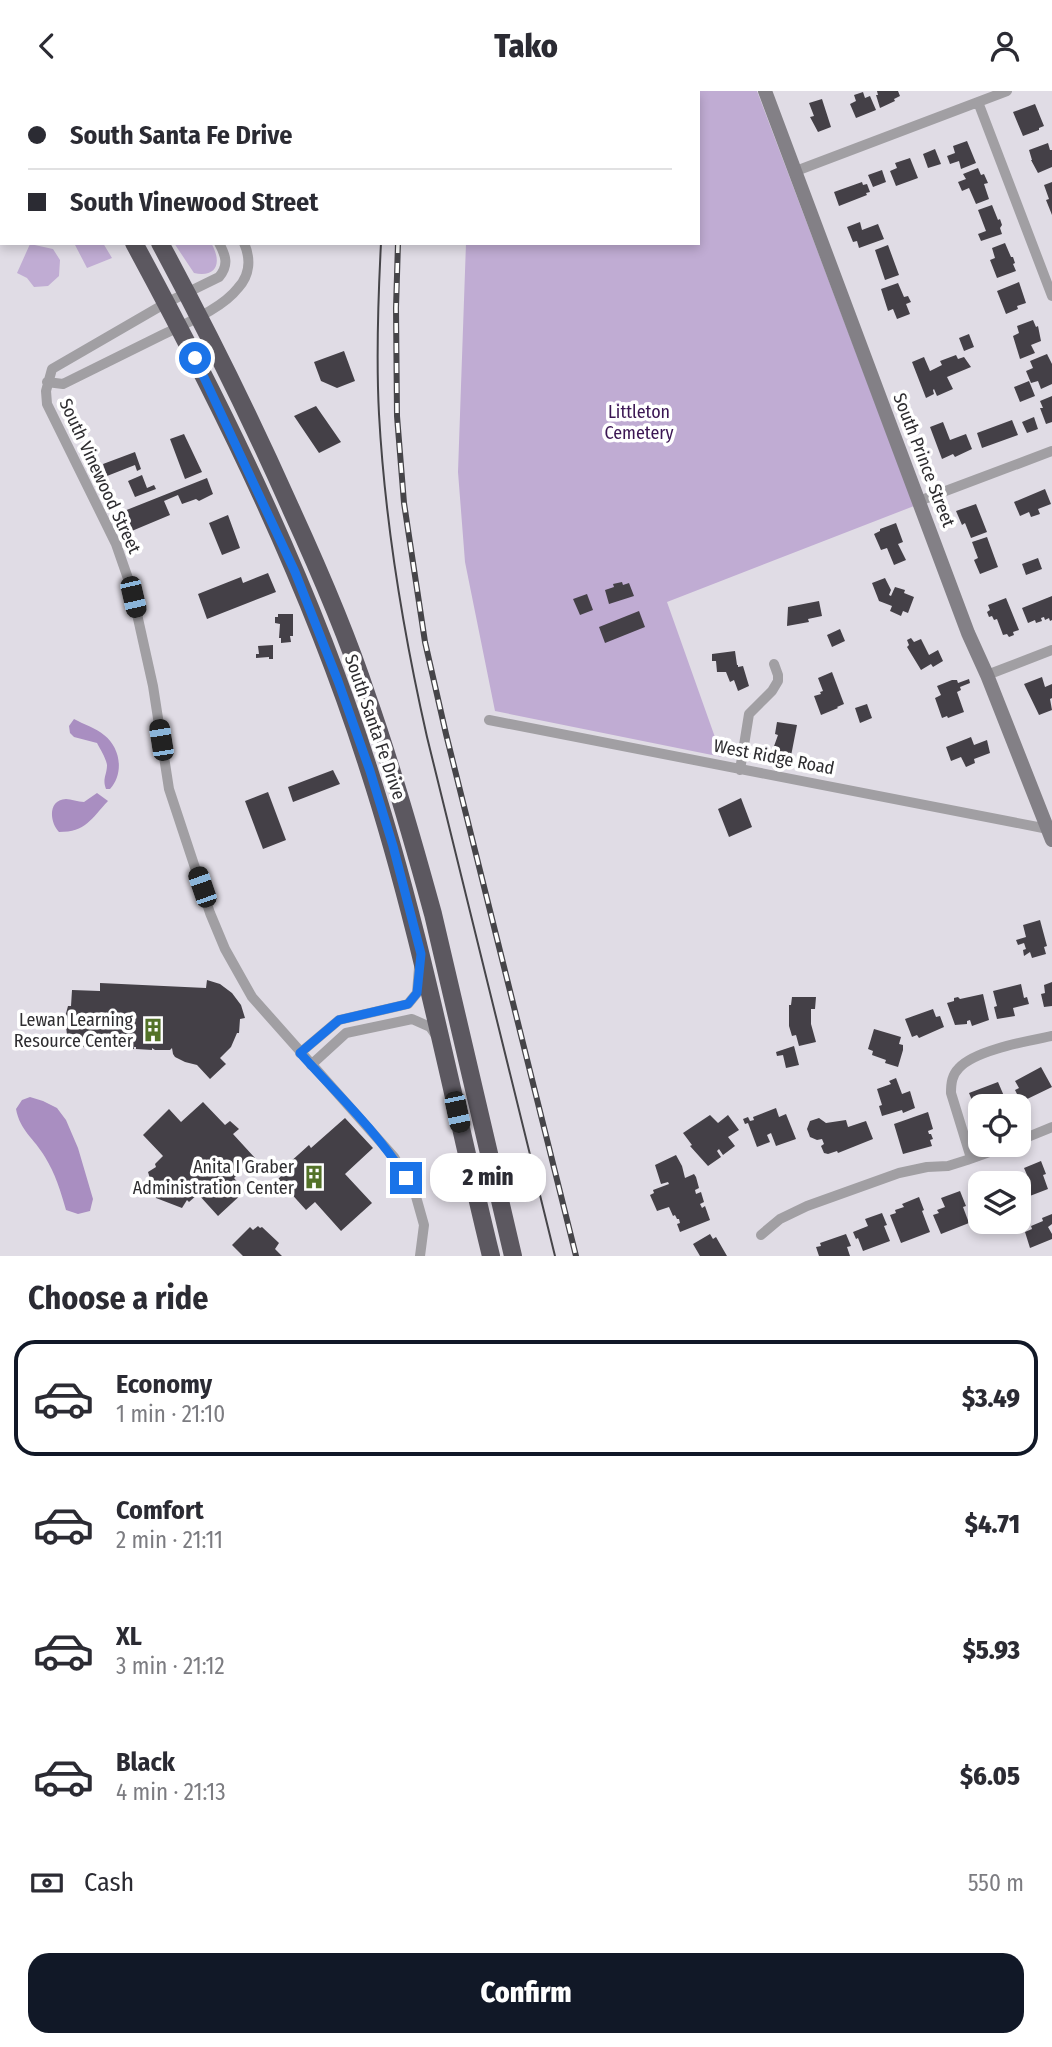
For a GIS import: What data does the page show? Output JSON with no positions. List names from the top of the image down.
{
  "streets": {
    "highway": ["South Santa Fe Drive"],
    "street": ["South Prince Street", "South Vinewood Street", "West Ridge Road"]
  },
  "crossings": [
    ["South Prince Street", "West Ridge Road"],
    ["South Vinewood Street", "South Santa Fe Drive"]
  ],
  "parks": ["Littleton Cemetery"],
  "places": {
    "building": ["Lewan Learning Resource Center", "Anita I Graber Administration Center"]
  },
  "page": {
    "header": "Tako",
    "banner": ["South Santa Fe Drive", "South Vinewood Street"],
    "bubble": "2 min",
    "heading": "Choose a ride",
    "list": [
      {
        "name": "Economy",
        "note": "1 min · 21:10",
        "value": "$3.49"
      },
      {
        "name": "Comfort",
        "note": "2 min · 21:11",
        "value": "$4.71"
      },
      {
        "name": "XL",
        "note": "3 min · 21:12",
        "value": "$5.93"
      },
      {
        "name": "Black",
        "note": "4 min · 21:13",
        "value": "$6.05"
      }
    ],
    "pay": ["Cash", "550 m"],
    "buttons": "Confirm"
  }
}
